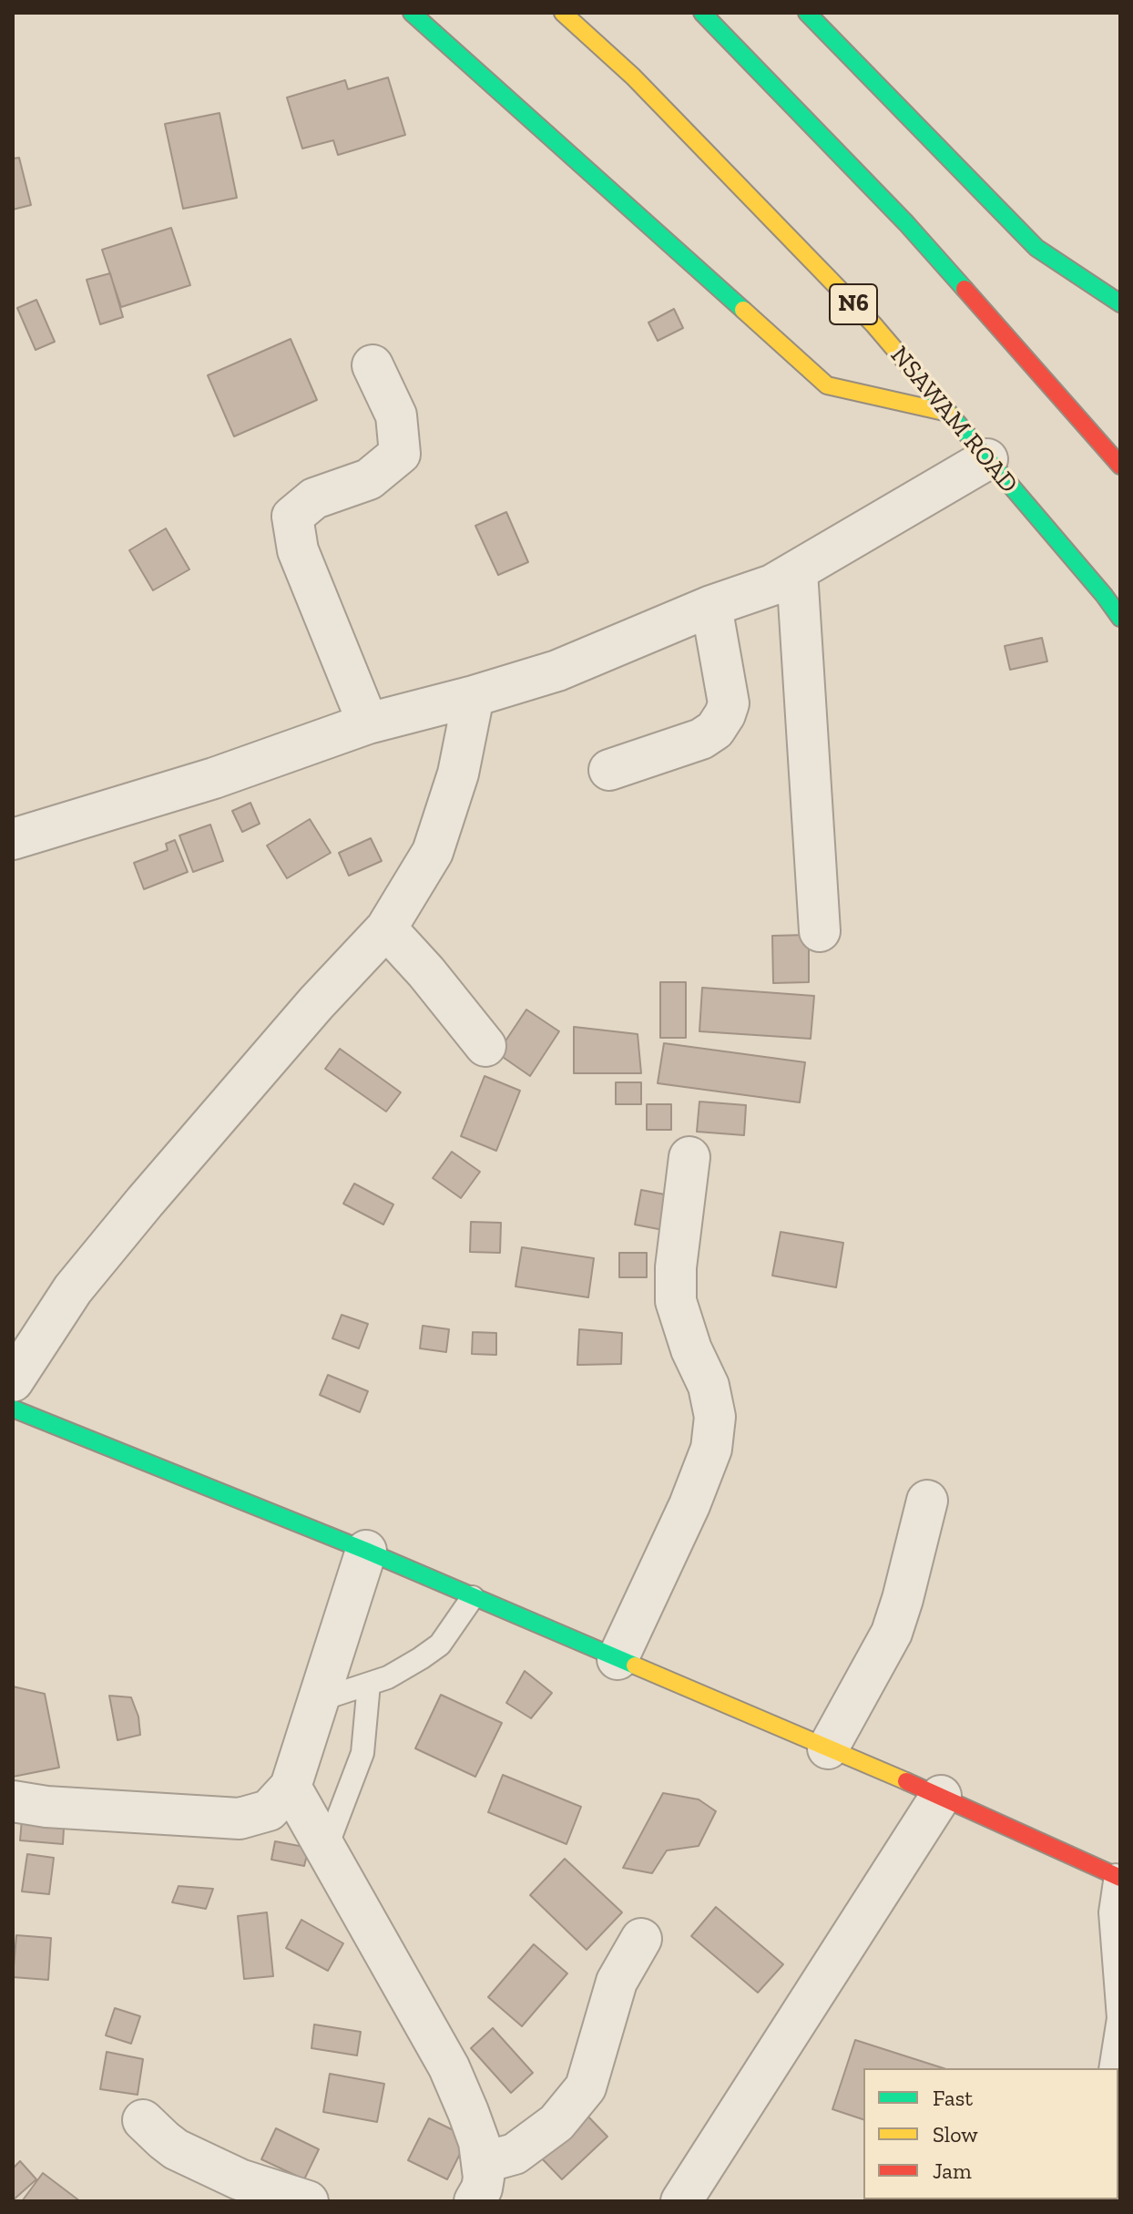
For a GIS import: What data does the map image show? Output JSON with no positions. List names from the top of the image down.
{
  "streets": {
    "main road": ["N6", "NSAWAM ROAD"]
  },
  "legend": ["Fast", "Slow", "Jam"]
}
